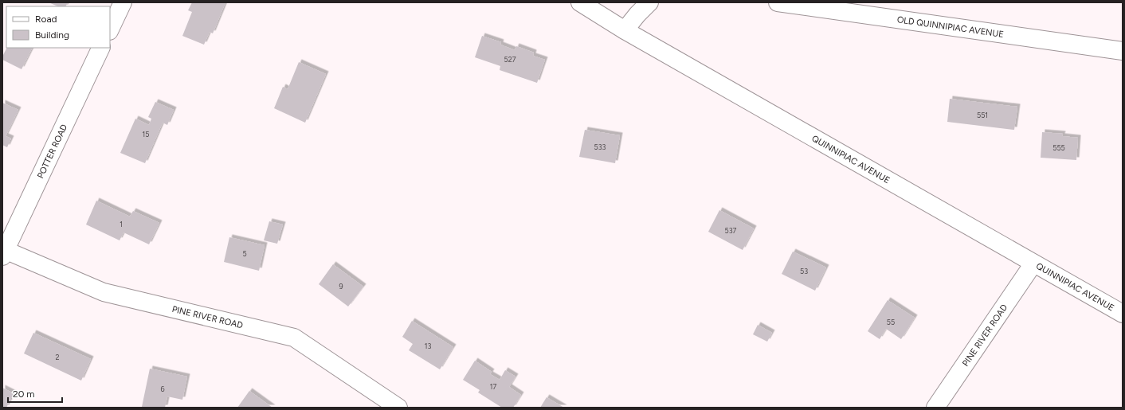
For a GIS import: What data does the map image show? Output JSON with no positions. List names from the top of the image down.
{
  "streets": {
    "street": [
      "OLD QUINNIPIAC AVENUE",
      "POTTER ROAD",
      "QUINNIPIAC AVENUE",
      "PINE RIVER ROAD"
    ]
  },
  "crossings": [
    ["POTTER ROAD", "PINE RIVER ROAD"],
    ["QUINNIPIAC AVENUE", "PINE RIVER ROAD"]
  ],
  "house_numbers": [
    "527",
    "551",
    "15",
    "533",
    "555",
    "1",
    "537",
    "5",
    "53",
    "9",
    "55",
    "13",
    "2",
    "17",
    "6"
  ],
  "legend": ["Road", "Building"],
  "scale_bar": "20 m"
}
